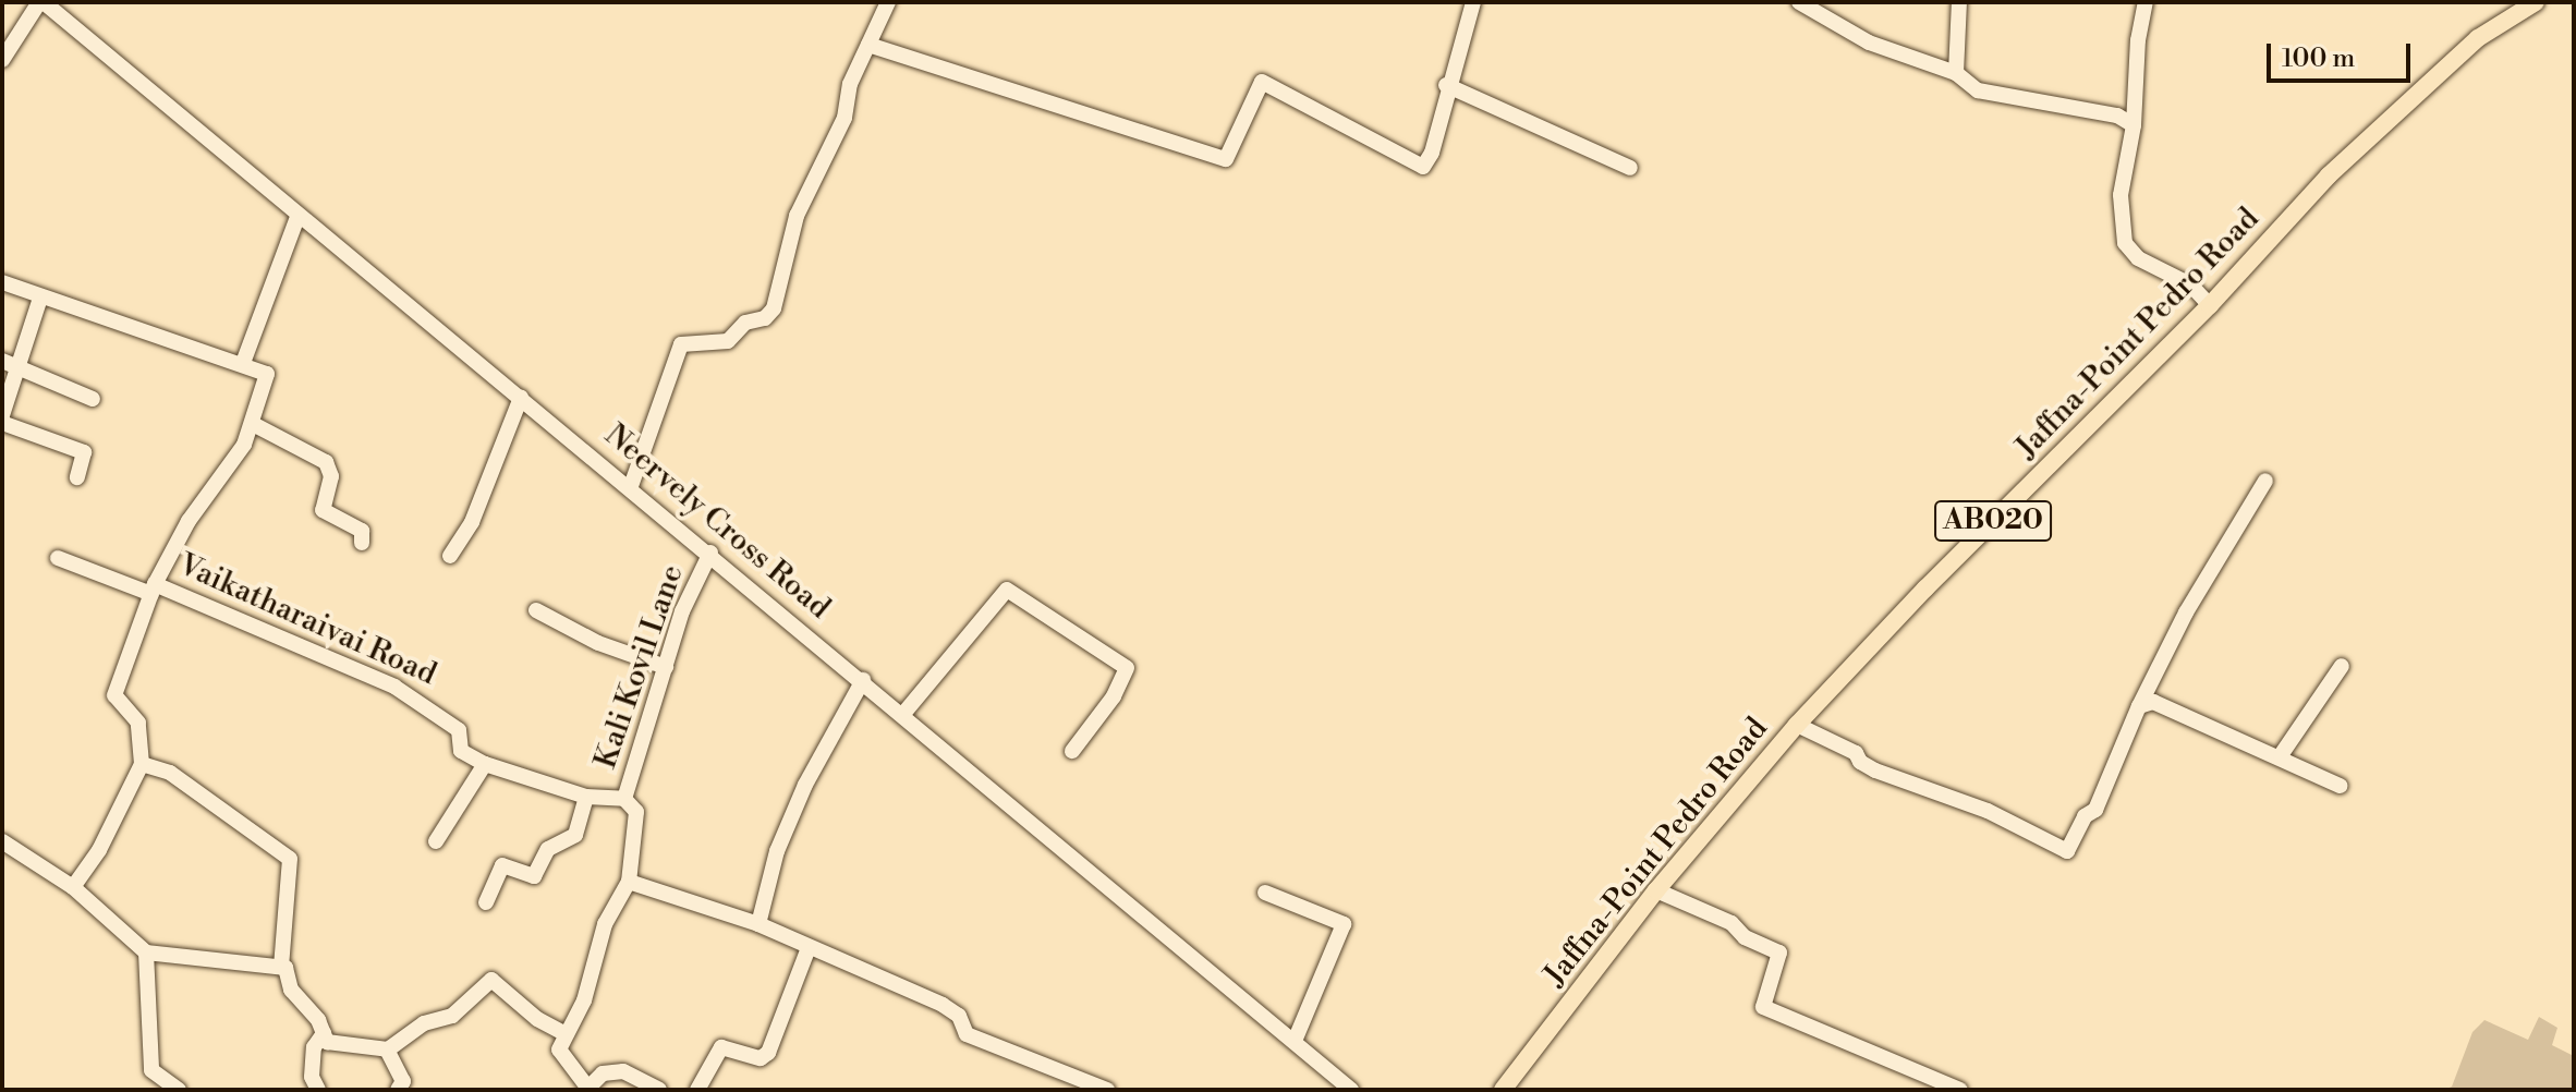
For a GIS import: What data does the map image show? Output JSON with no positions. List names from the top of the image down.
{
  "streets": {
    "main road": ["Jaffna-Point Pedro Road", "AB020"],
    "street": ["Neervely Cross Road", "Vaikatharaivai Road", "Kali Kovil Lane"]
  },
  "crossings": [
    ["Neervely Cross Road", "Kali Kovil Lane"]
  ],
  "scale_bar": "100 m"
}
